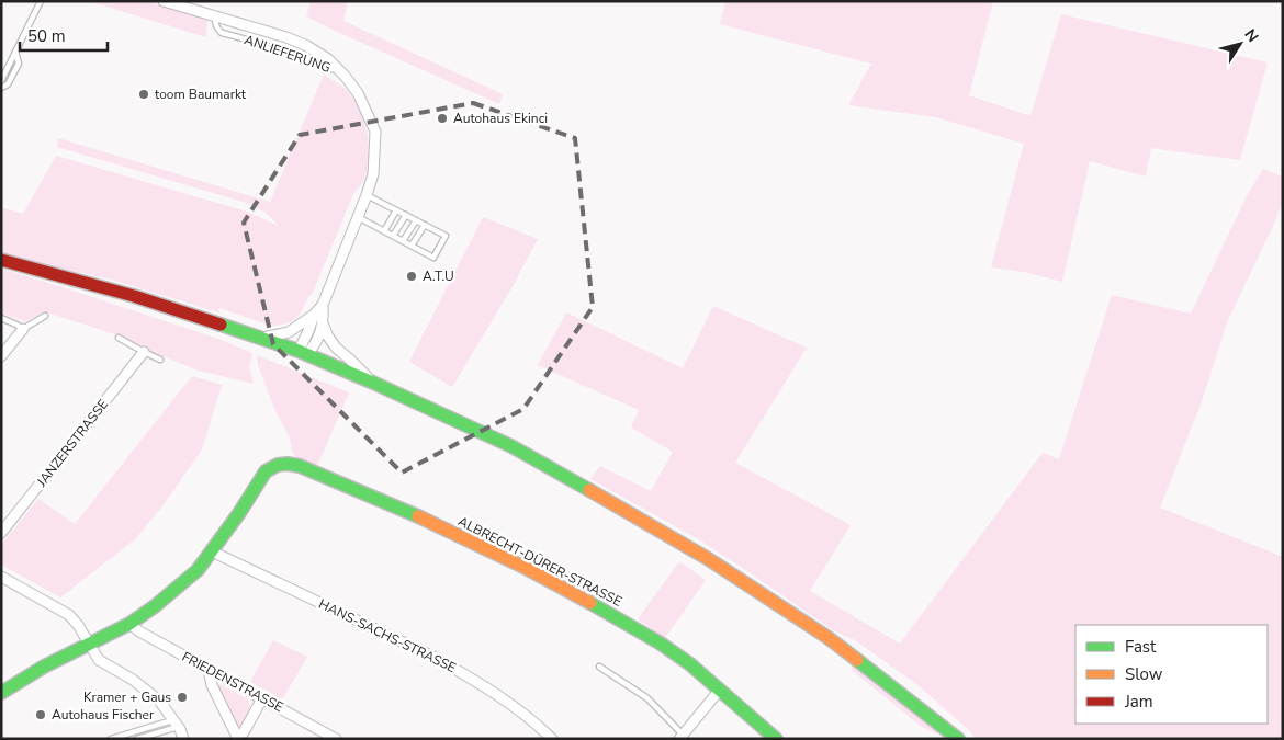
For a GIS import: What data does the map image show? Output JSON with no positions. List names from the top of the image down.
{
  "streets": {
    "main road": ["ALBRECHT-DÜRER-STRASSE"],
    "street": ["JANZERSTRASSE", "HANS-SACHS-STRASSE", "FRIEDENSTRASSE"],
    "lane": ["ANLIEFERUNG"]
  },
  "crossings": [
    ["ALBRECHT-DÜRER-STRASSE", "HANS-SACHS-STRASSE"]
  ],
  "places": [
    "toom Baumarkt",
    "Autohaus Ekinci",
    "A.T.U",
    "Kramer + Gaus",
    "Autohaus Fischer"
  ],
  "legend": ["Fast", "Slow", "Jam"],
  "scale_bar": "50 m",
  "north": "top right"
}
